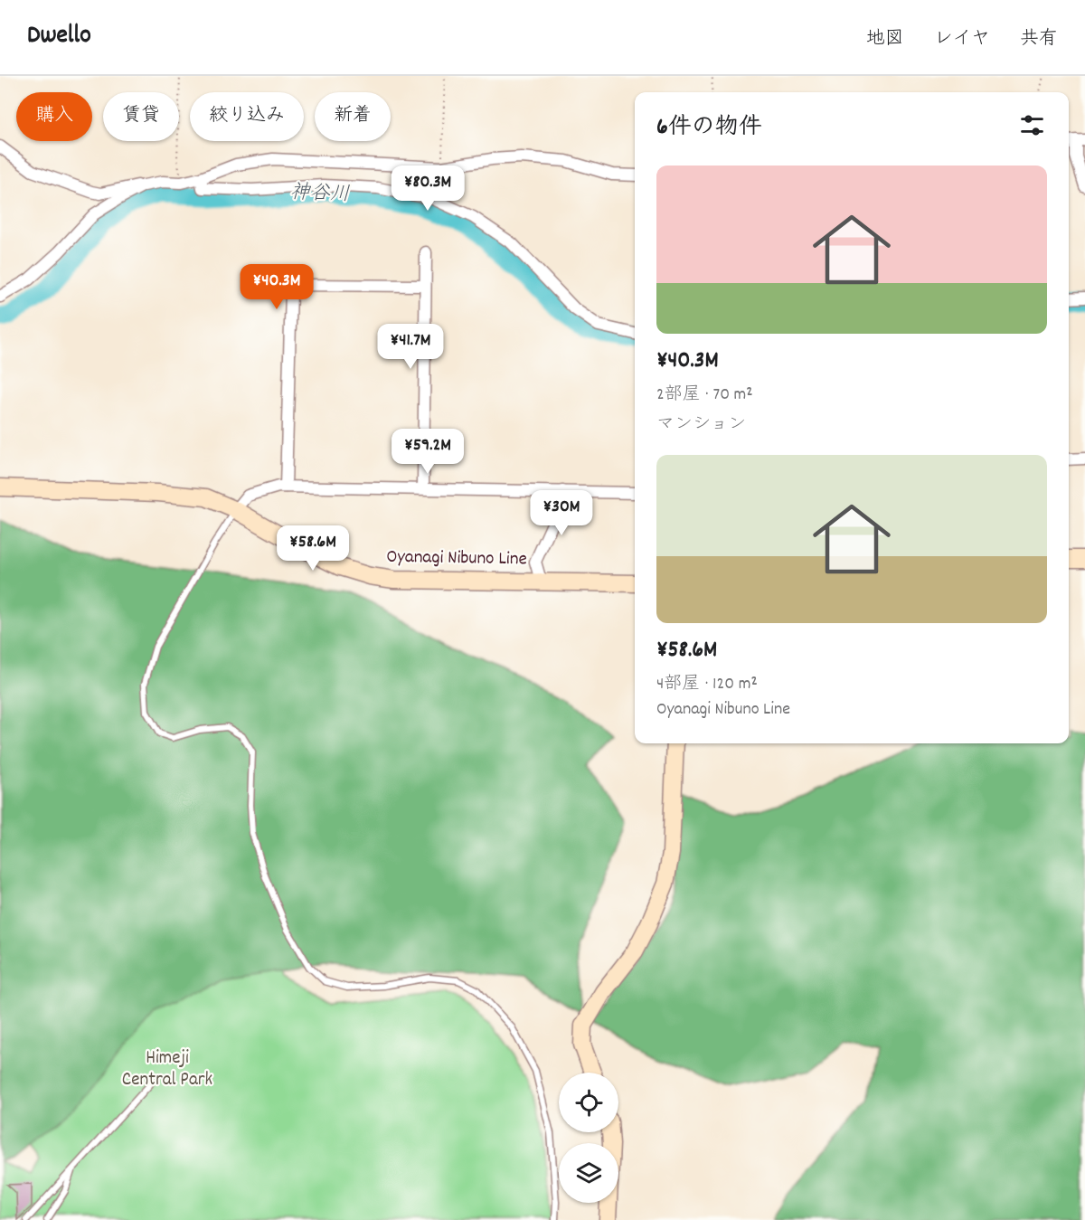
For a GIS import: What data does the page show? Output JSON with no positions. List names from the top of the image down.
{
  "streets": {
    "main road": ["Oyanagi Nibuno Line"]
  },
  "water": ["神谷川"],
  "parks": ["Himeji Central Park"],
  "page": {
    "header": "Dwello",
    "nav": ["地図", "レイヤ", "共有"],
    "chip": [
      "購入",
      "賃貸",
      "絞り込み",
      "新着"
    ],
    "heading": "6件の物件",
    "list": [
      {
        "name": "¥40.3M",
        "note": "2部屋 · 70 m² · マンション"
      },
      {
        "name": "¥58.6M",
        "note": "4部屋 · 120 m² · Oyanagi Nibuno Line"
      }
    ],
    "price": [
      "¥80.3M",
      "¥40.3M",
      "¥41.7M",
      "¥59.2M",
      "¥30M",
      "¥58.6M"
    ]
  }
}
